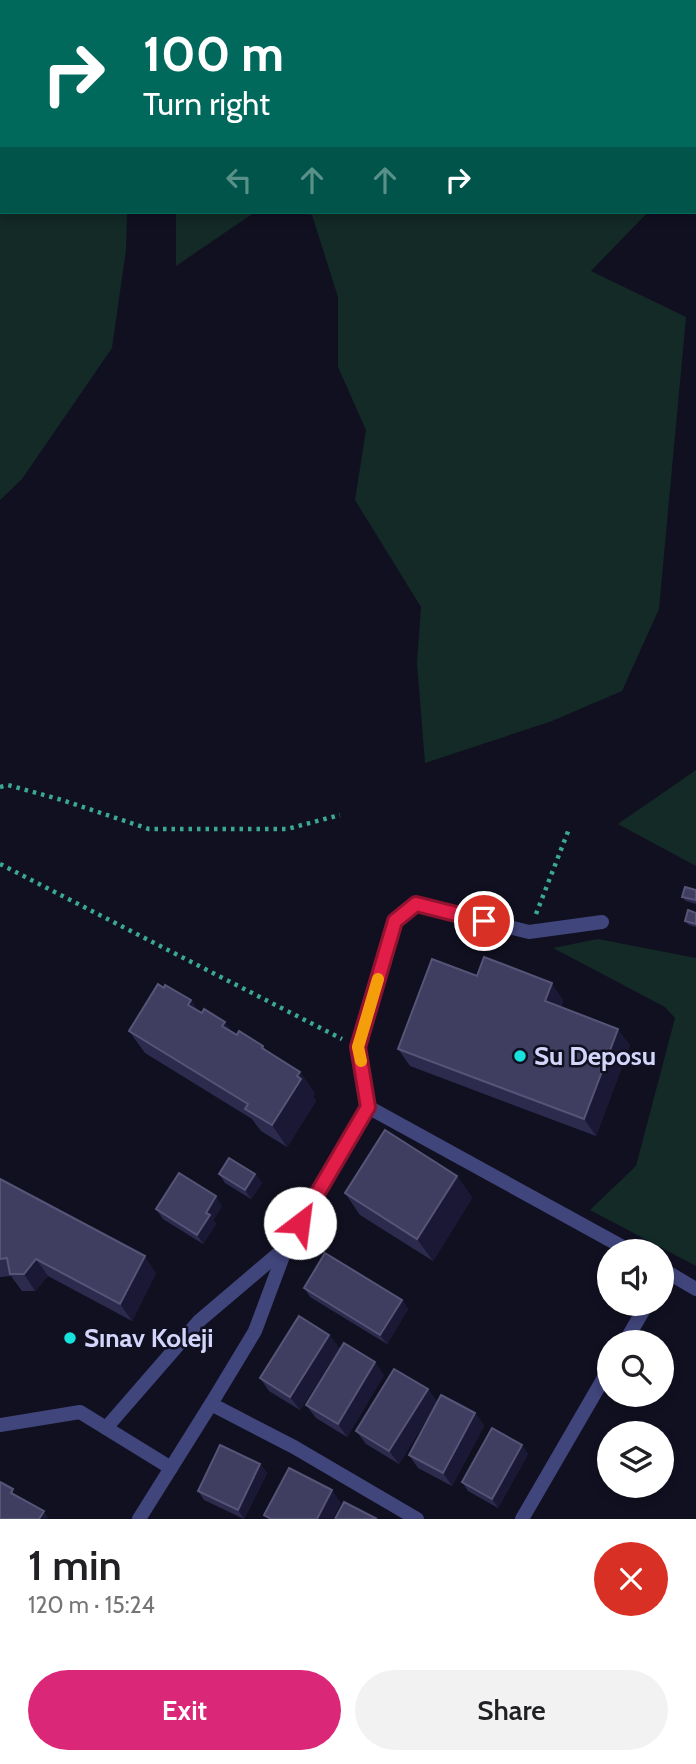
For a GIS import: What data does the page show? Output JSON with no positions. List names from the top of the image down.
{
  "places": ["Su Deposu", "Sınav Koleji"],
  "page": {
    "turn": ["100 m", "Turn right"],
    "heading": ["1 min", "120 m · 15:24"],
    "buttons": ["Exit", "Share"]
  }
}
